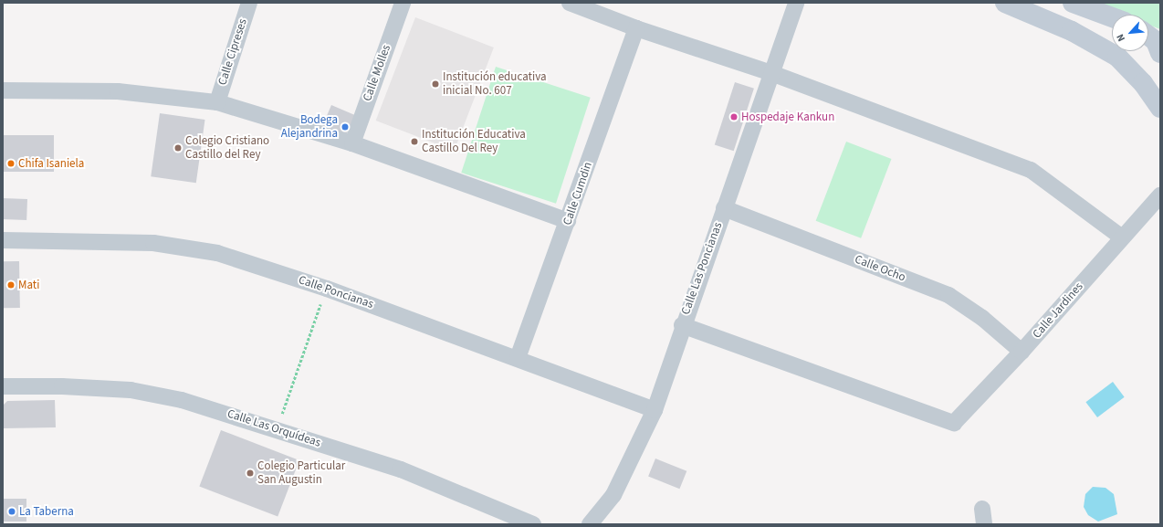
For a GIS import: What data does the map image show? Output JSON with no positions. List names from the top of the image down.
{
  "streets": {
    "street": [
      "Calle Cipreses",
      "Calle Molles",
      "Calle Cumdin",
      "Calle Las Poncianas",
      "Calle Ocho",
      "Calle Poncianas",
      "Calle Jardines",
      "Calle Las Orquídeas"
    ]
  },
  "crossings": [
    ["Calle Cumdin", "Calle Poncianas"],
    ["Calle Las Poncianas", "Calle Ocho"],
    ["Calle Las Poncianas", "Calle Poncianas"],
    ["Calle Las Poncianas", "Calle Jardines"],
    ["Calle Ocho", "Calle Jardines"]
  ],
  "places": [
    "Institución educativa inicial No. 607",
    "Hospedaje Kankun",
    "Bodega Alejandrina",
    "Institución Educativa Castillo Del Rey",
    "Colegio Cristiano Castillo del Rey",
    "Chifa Isaniela",
    "Mati",
    "Colegio Particular San Augustin",
    "La Taberna"
  ],
  "north": "bottom left"
}
